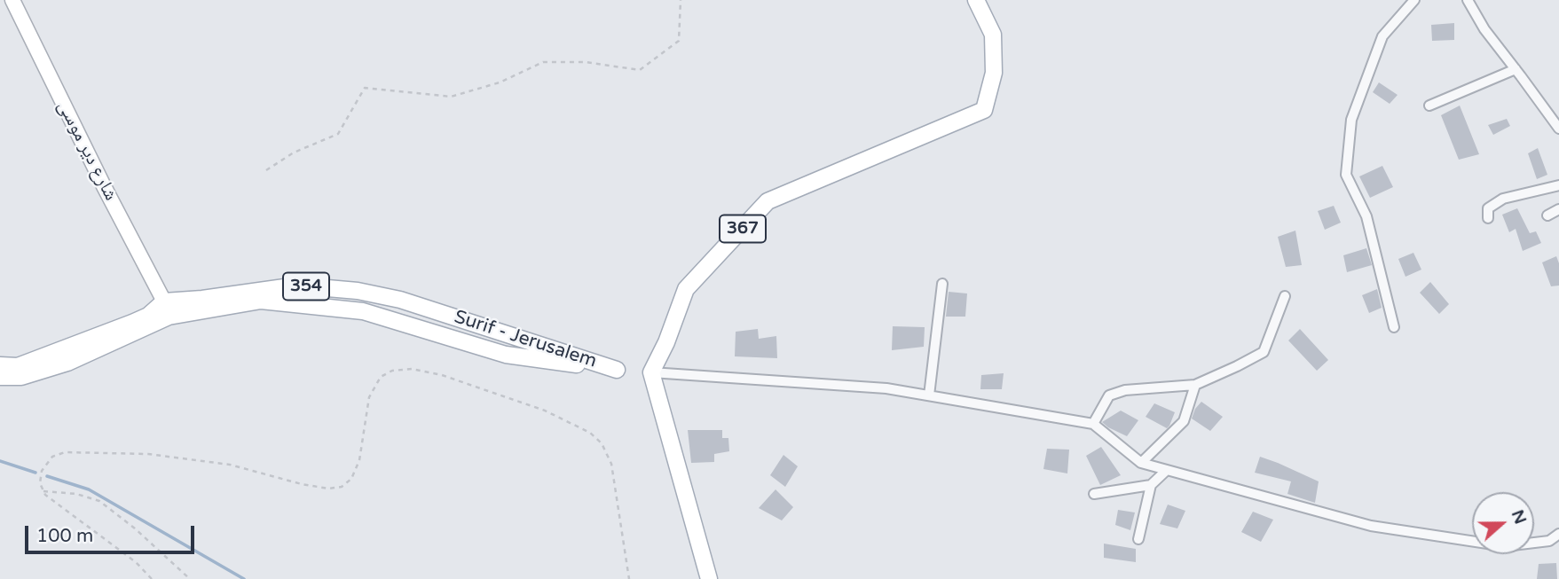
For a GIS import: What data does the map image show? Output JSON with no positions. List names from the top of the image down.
{
  "streets": {
    "main road": [
      "شارع دير موسى",
      "367",
      "354",
      "Surif - Jerusalem"
    ]
  },
  "crossings": [
    ["شارع دير موسى", "Surif - Jerusalem"]
  ],
  "scale_bar": "100 m",
  "north": "right"
}
